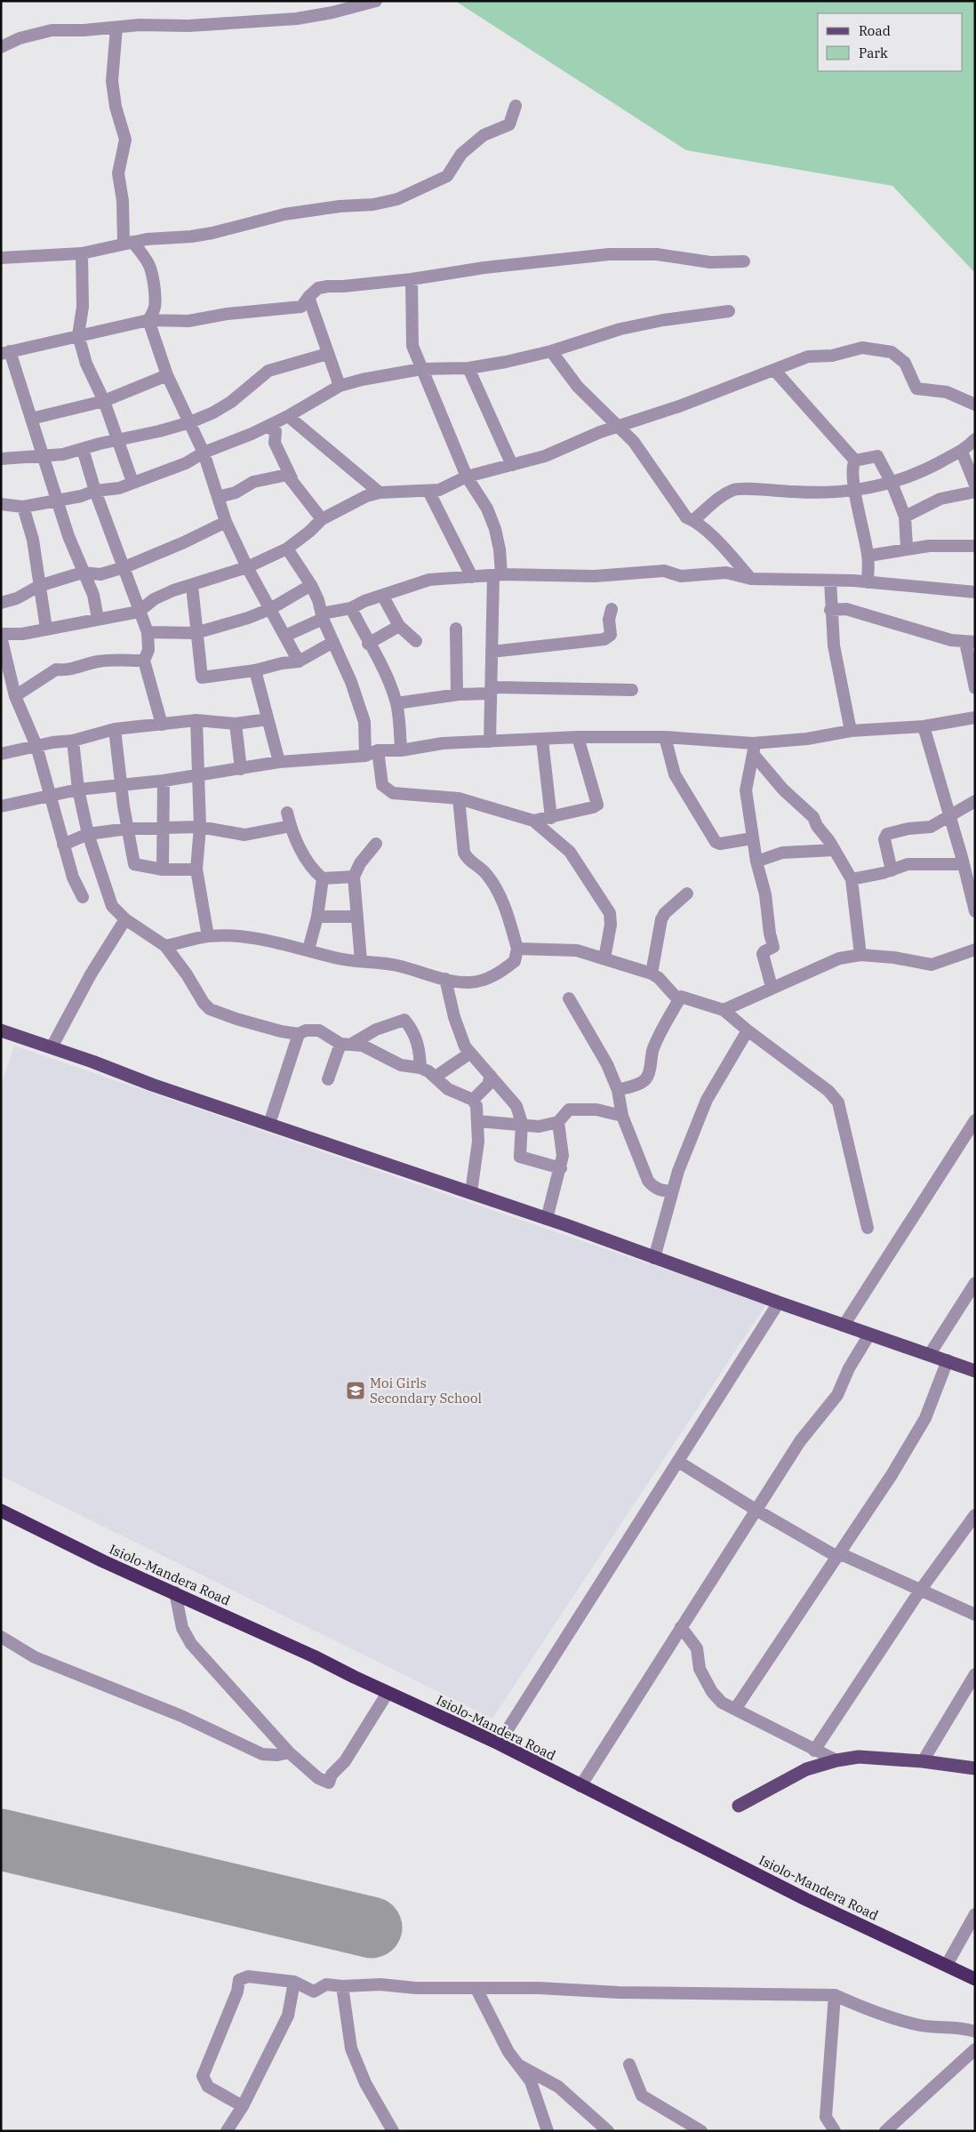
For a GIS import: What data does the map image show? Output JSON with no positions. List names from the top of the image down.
{
  "streets": {
    "highway": ["Isiolo-Mandera Road"]
  },
  "places": {
    "school or university": ["Moi Girls Secondary School"]
  },
  "legend": ["Road", "Park"]
}
